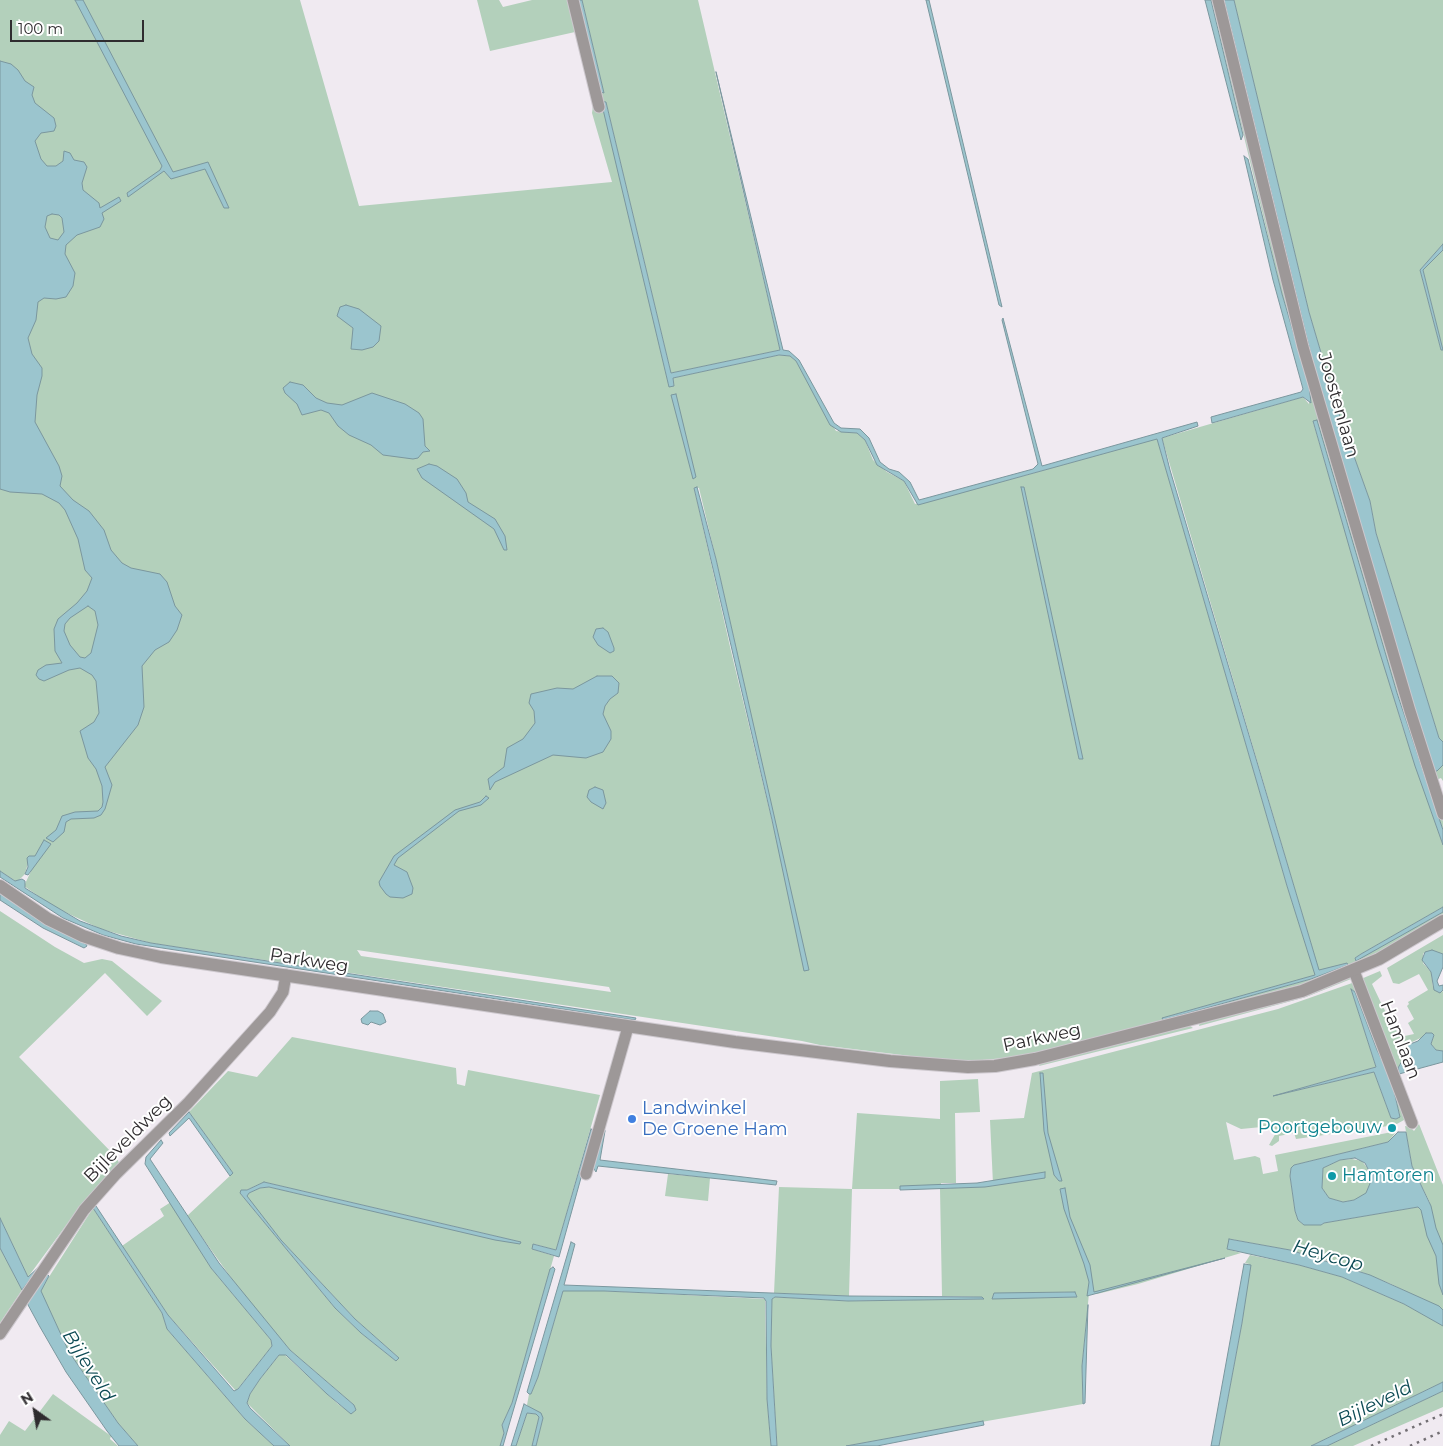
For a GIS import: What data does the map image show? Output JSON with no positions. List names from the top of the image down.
{
  "streets": {
    "street": [
      "Joostenlaan",
      "Parkweg",
      "Hamlaan",
      "Bijleveldweg"
    ]
  },
  "crossings": [
    ["Parkweg", "Hamlaan"],
    ["Parkweg", "Bijleveldweg"]
  ],
  "water": ["Heycop", "Bijleveld"],
  "places": ["Landwinkel De Groene Ham", "Poortgebouw", "Hamtoren"],
  "scale_bar": "100 m",
  "north": "top left"
}
